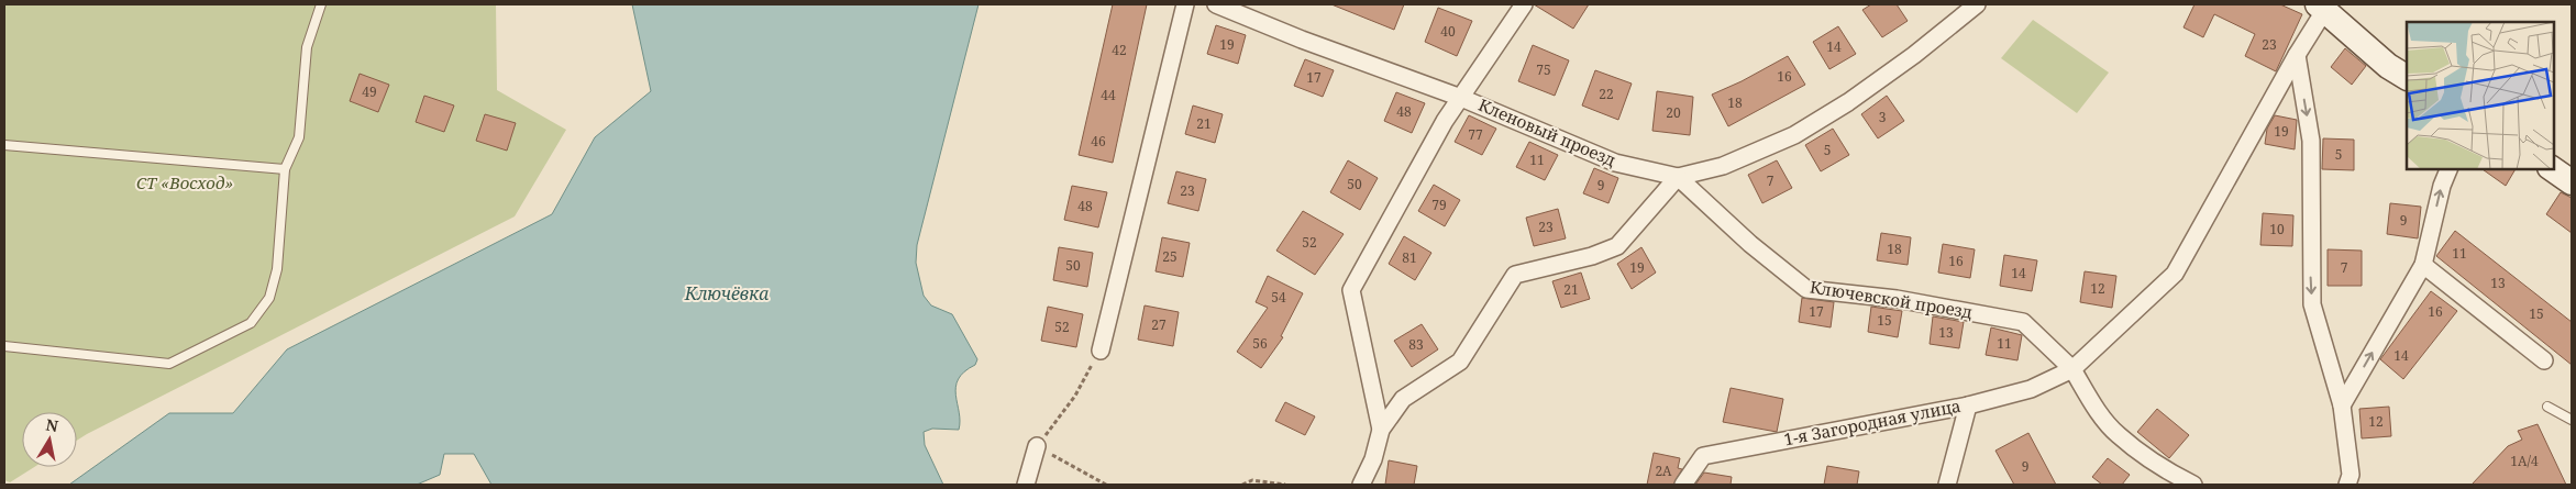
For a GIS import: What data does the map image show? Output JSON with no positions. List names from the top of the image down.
{
  "streets": {
    "street": ["Кленовый проезд", "Ключевской проезд", "1-я Загородная улица"]
  },
  "crossings": [
    ["Кленовый проезд", "Ключевской проезд"],
    ["Ключевской проезд", "1-я Загородная улица"]
  ],
  "water": ["Ключёвка"],
  "parks": ["СТ «Восход»"],
  "house_numbers": [
    "40",
    "19",
    "23",
    "14",
    "42",
    "75",
    "16",
    "17",
    "49",
    "22",
    "44",
    "18",
    "48",
    "20",
    "3",
    "21",
    "19",
    "77",
    "46",
    "5",
    "5",
    "11",
    "7",
    "50",
    "9",
    "23",
    "79",
    "48",
    "9",
    "23",
    "10",
    "52",
    "18",
    "11",
    "25",
    "81",
    "16",
    "50",
    "19",
    "7",
    "14",
    "13",
    "12",
    "21",
    "54",
    "17",
    "16",
    "15",
    "15",
    "27",
    "52",
    "13",
    "56",
    "11",
    "83",
    "14",
    "12",
    "1А/4",
    "9",
    "2А"
  ],
  "north": "top"
}
